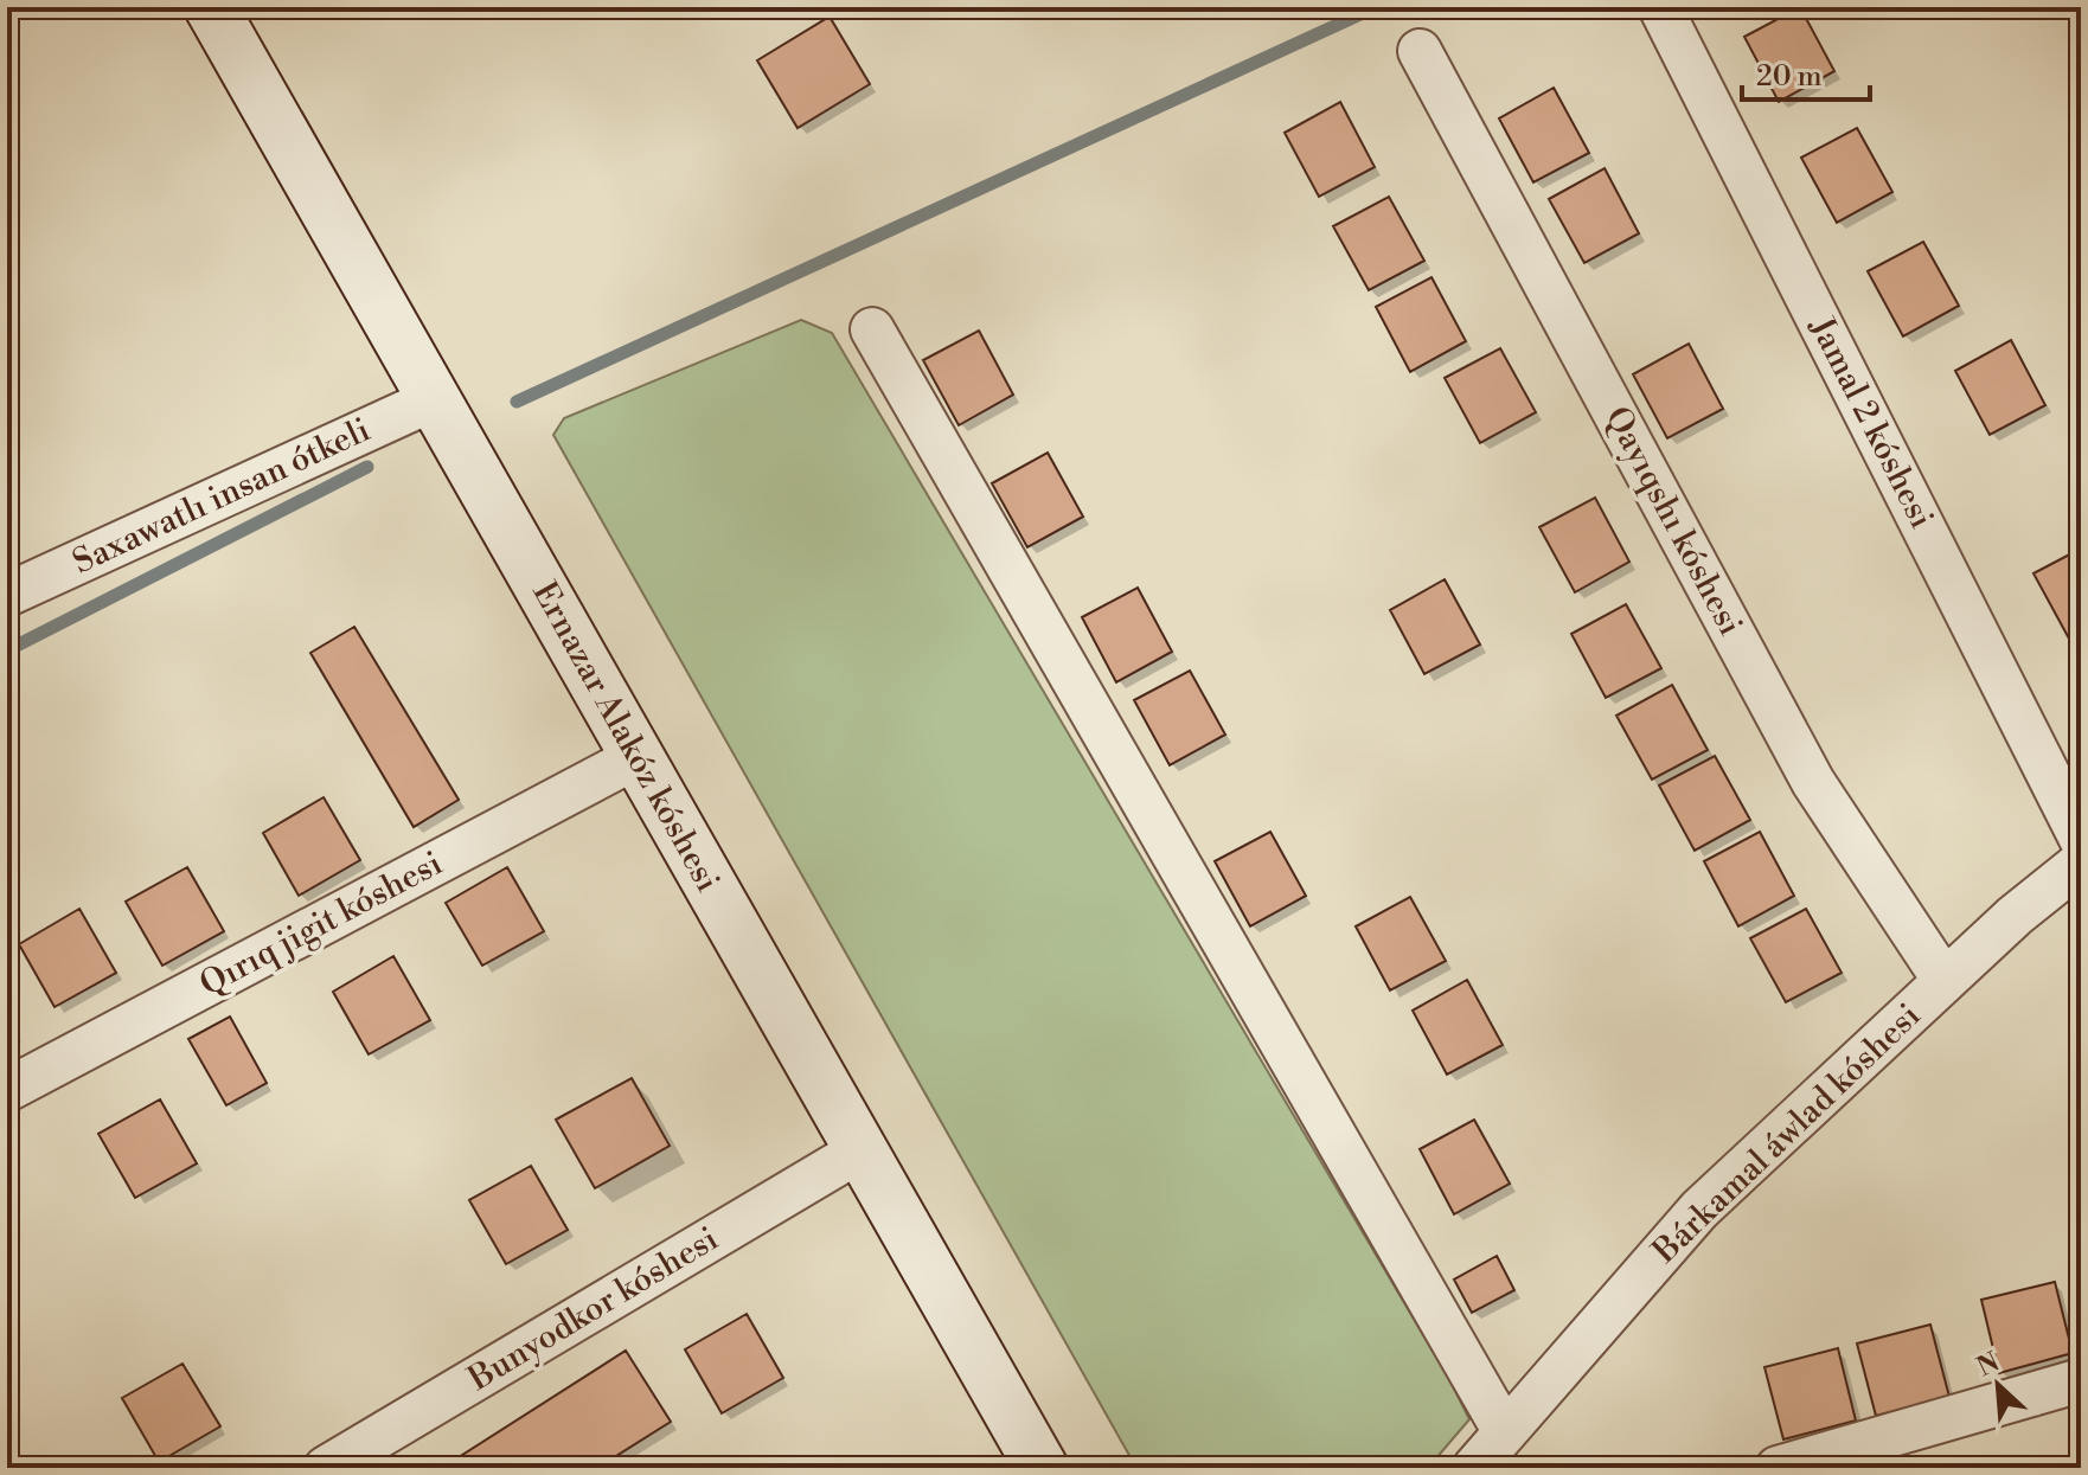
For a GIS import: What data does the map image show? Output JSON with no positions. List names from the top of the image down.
{
  "streets": {
    "main road": ["Ernazar Alakóz kóshesi"],
    "street": [
      "Jamal 2 kóshesi",
      "Saxawatlı insan ótkeli",
      "Qayıqshı kóshesi",
      "Qırıq jigit kóshesi",
      "Bárkamal áwlad kóshesi",
      "Bunyodkor kóshesi"
    ]
  },
  "crossings": [
    ["Saxawatlı insan ótkeli", "Ernazar Alakóz kóshesi"],
    ["Qayıqshı kóshesi", "Bárkamal áwlad kóshesi"],
    ["Ernazar Alakóz kóshesi", "Qırıq jigit kóshesi"],
    ["Ernazar Alakóz kóshesi", "Bunyodkor kóshesi"]
  ],
  "scale_bar": "20 m",
  "north": "top left"
}
